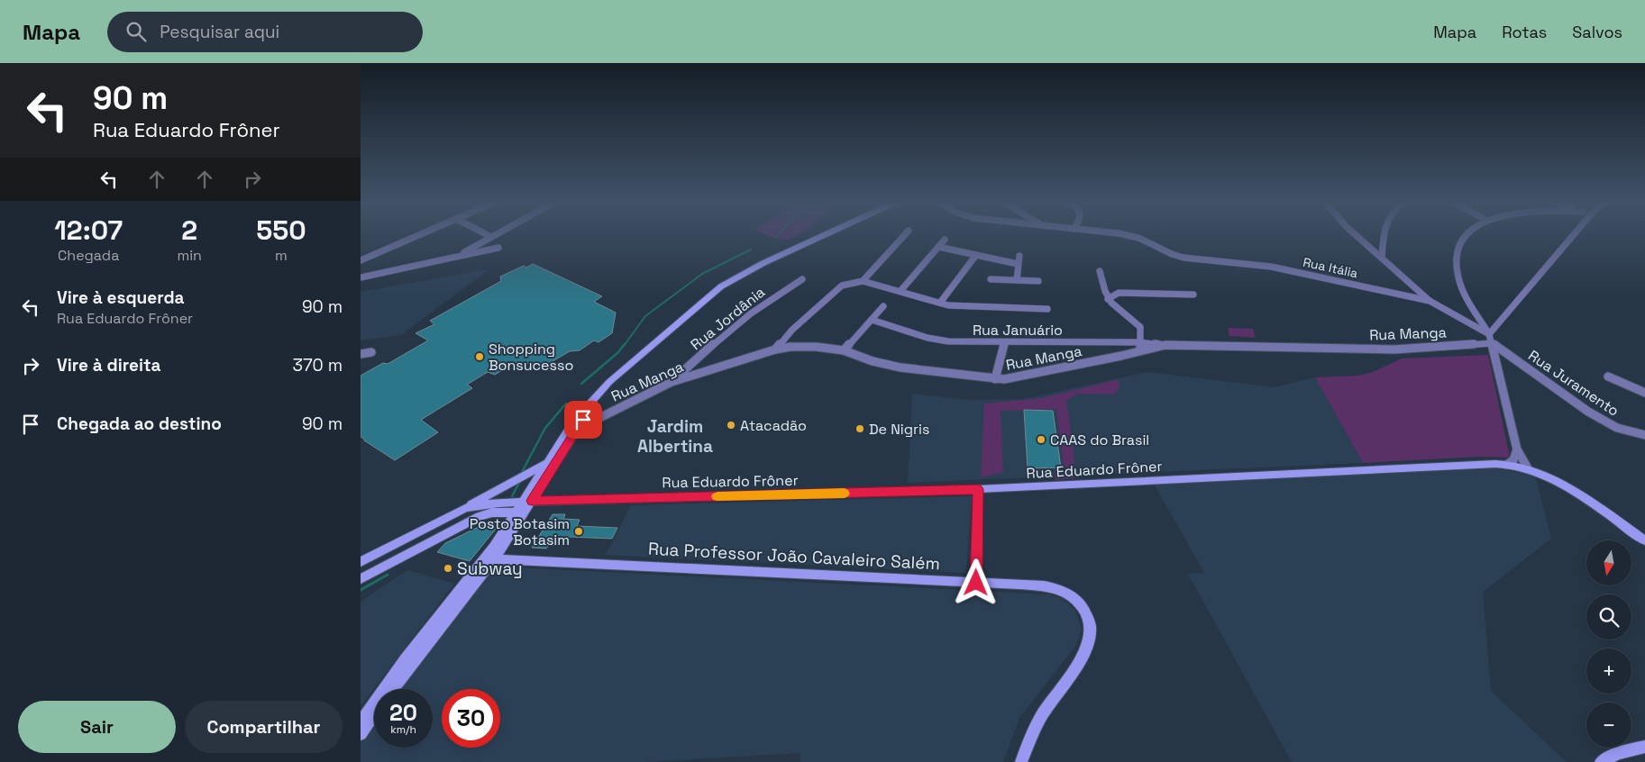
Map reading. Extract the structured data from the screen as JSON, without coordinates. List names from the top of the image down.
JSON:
{
  "streets": {
    "main road": ["Rua Eduardo Frôner", "Rua Professor João Cavaleiro Salém"],
    "street": [
      "Rua Itália",
      "Rua Jordânia",
      "Rua Januário",
      "Rua Manga",
      "Rua Juramento"
    ]
  },
  "crossings": [
    ["Rua Jordânia", "Rua Manga"],
    ["Rua Januário", "Rua Manga"],
    ["Rua Manga", "Rua Juramento"]
  ],
  "districts": ["Jardim Albertina"],
  "places": [
    "Shopping Bonsucesso",
    "Atacadão",
    "De Nigris",
    "CAAS do Brasil",
    "Posto Botasim Botasim",
    "Subway"
  ],
  "north": "bottom",
  "page": {
    "header": "Mapa",
    "search": "Pesquisar aqui",
    "nav": ["Mapa", "Rotas", "Salvos"],
    "turn": ["90 m", "Rua Eduardo Frôner"],
    "eta": [
      "12:07",
      "Chegada",
      "2",
      "min",
      "550",
      "m"
    ],
    "list": [
      {
        "name": "Vire à esquerda",
        "note": "Rua Eduardo Frôner",
        "value": "90 m"
      },
      {
        "name": "Vire à direita",
        "value": "370 m"
      },
      {
        "name": "Chegada ao destino",
        "value": "90 m"
      }
    ],
    "map_buttons": ["+", "−"],
    "speed": "20 km/h",
    "limit": "30",
    "buttons": ["Sair", "Compartilhar"]
  }
}
